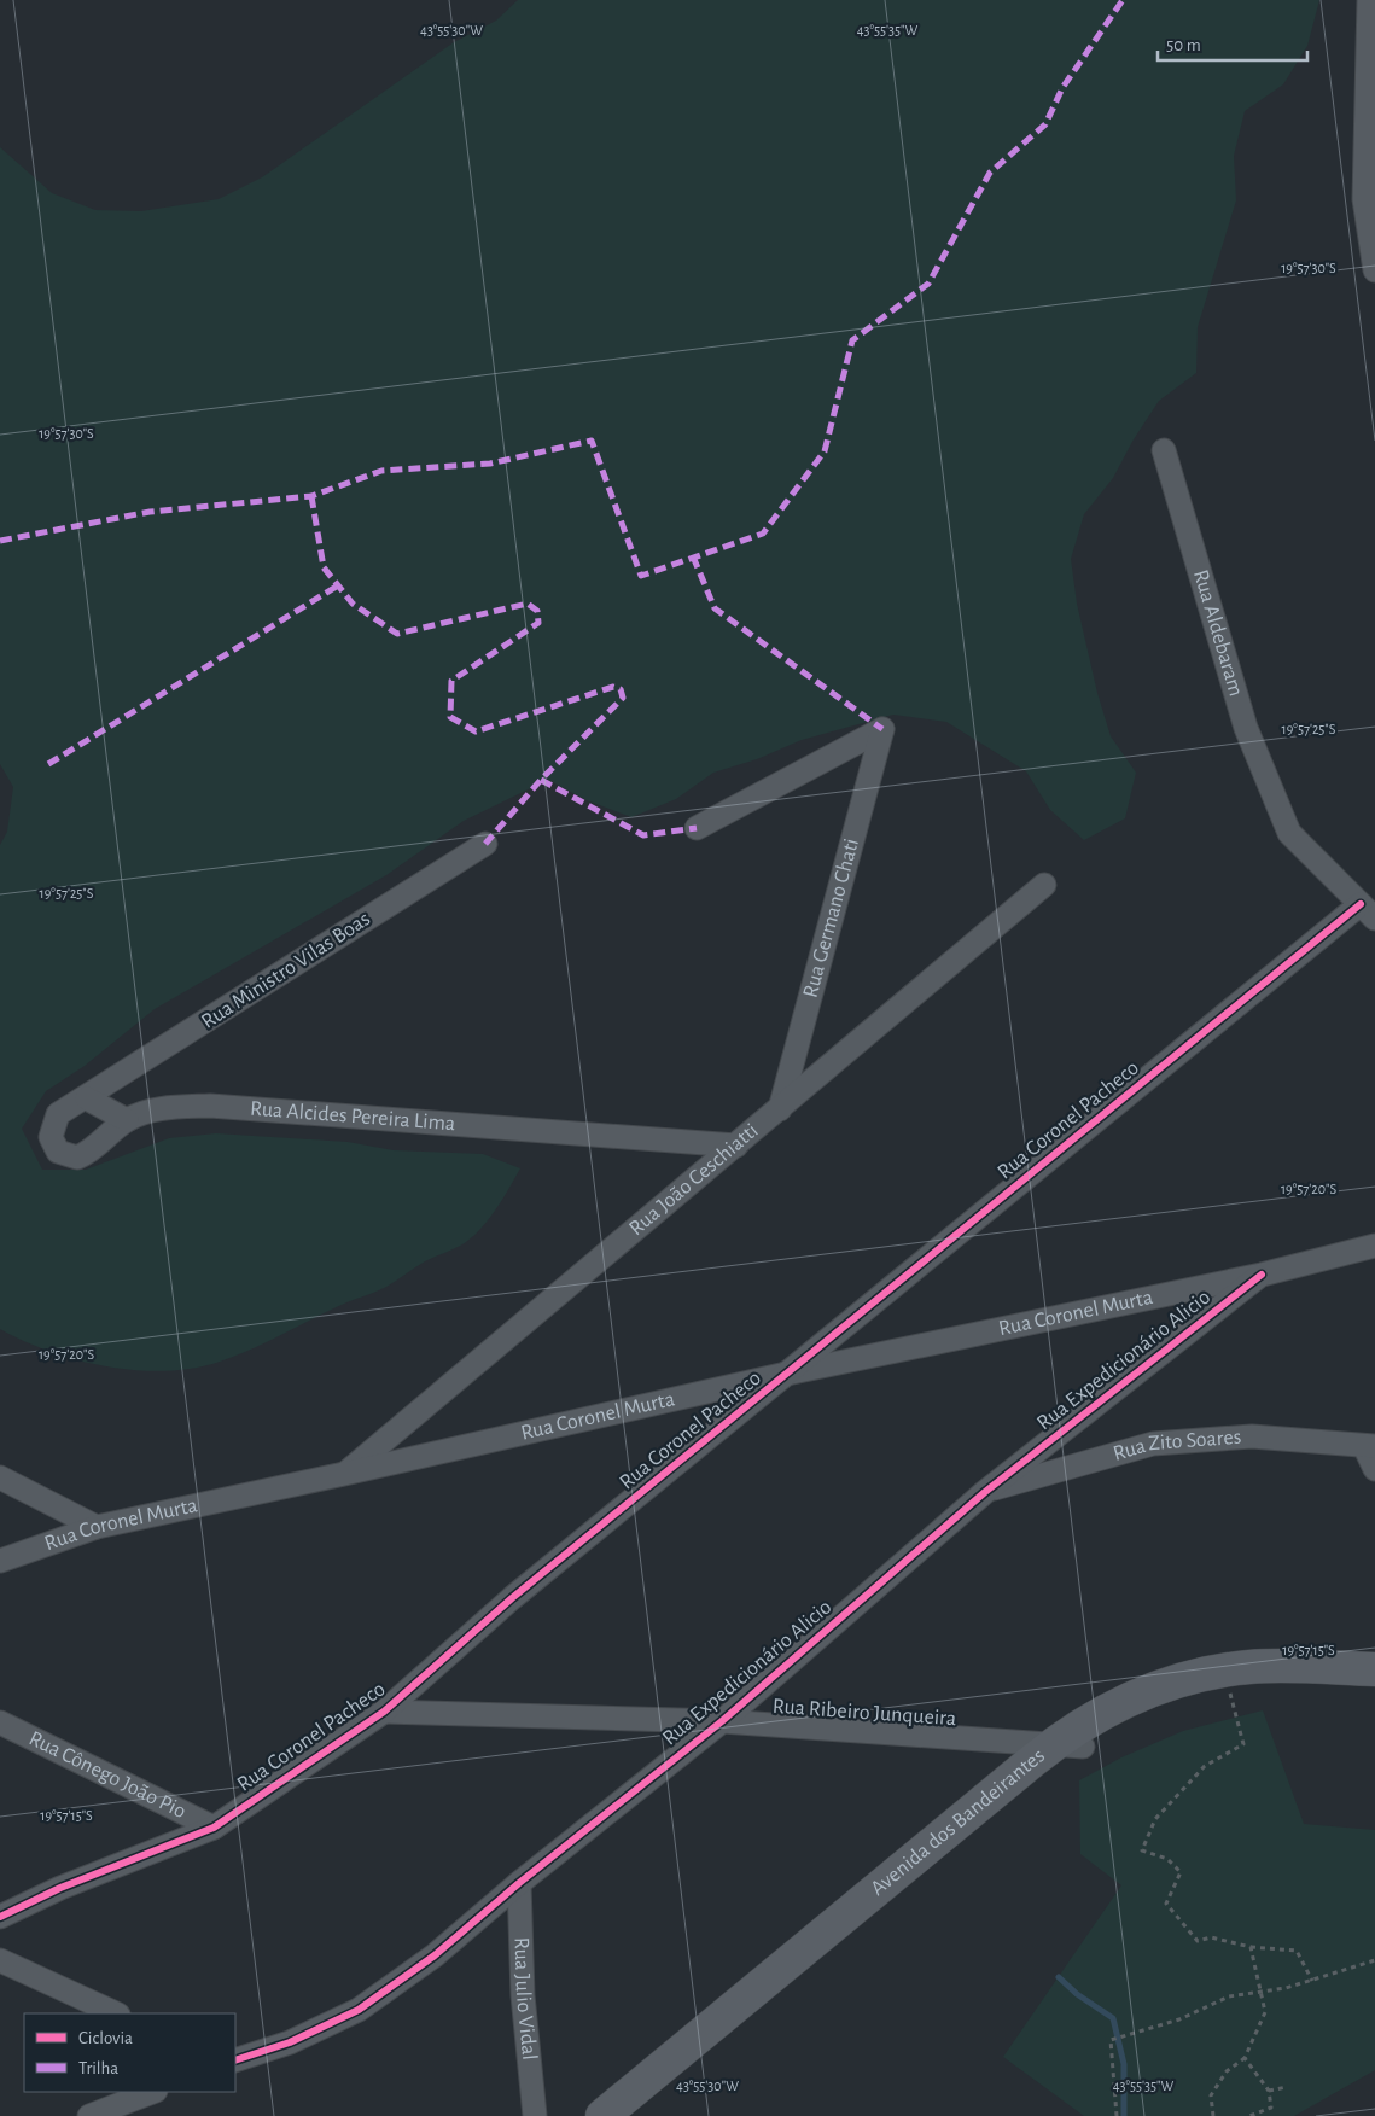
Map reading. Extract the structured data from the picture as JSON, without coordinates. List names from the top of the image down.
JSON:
{
  "streets": {
    "street": [
      "Rua Aldebaram",
      "Rua Germano Chati",
      "Rua Ministro Vilas Boas",
      "Rua Alcides Pereira Lima",
      "Rua Coronel Pacheco",
      "Rua João Ceschiatti",
      "Rua Coronel Murta",
      "Rua Expedicionário Alicio",
      "Rua Zito Soares",
      "Rua Ribeiro Junqueira",
      "Rua Cônego João Pio",
      "Avenida dos Bandeirantes",
      "Rua Julio Vidal"
    ]
  },
  "crossings": [
    ["Rua Aldebaram", "Rua Coronel Pacheco"],
    ["Rua Germano Chati", "Rua João Ceschiatti"],
    ["Rua Ministro Vilas Boas", "Rua Alcides Pereira Lima"],
    ["Rua Alcides Pereira Lima", "Rua João Ceschiatti"],
    ["Rua Coronel Pacheco", "Rua Coronel Murta"],
    ["Rua Coronel Pacheco", "Rua Ribeiro Junqueira"],
    ["Rua Coronel Pacheco", "Rua Cônego João Pio"],
    ["Rua João Ceschiatti", "Rua Coronel Murta"],
    ["Rua Coronel Murta", "Rua Expedicionário Alicio"],
    ["Rua Expedicionário Alicio", "Rua Zito Soares"],
    ["Rua Expedicionário Alicio", "Rua Ribeiro Junqueira"],
    ["Rua Expedicionário Alicio", "Rua Julio Vidal"],
    ["Rua Ribeiro Junqueira", "Avenida dos Bandeirantes"]
  ],
  "legend": ["Ciclovia", "Trilha"],
  "scale_bar": "50 m",
  "coordinates": [
    "43°55'30\"W",
    "43°55'35\"W",
    "19°57'30\"S",
    "19°57'25\"S",
    "19°57'20\"S",
    "19°57'15\"S"
  ]
}
